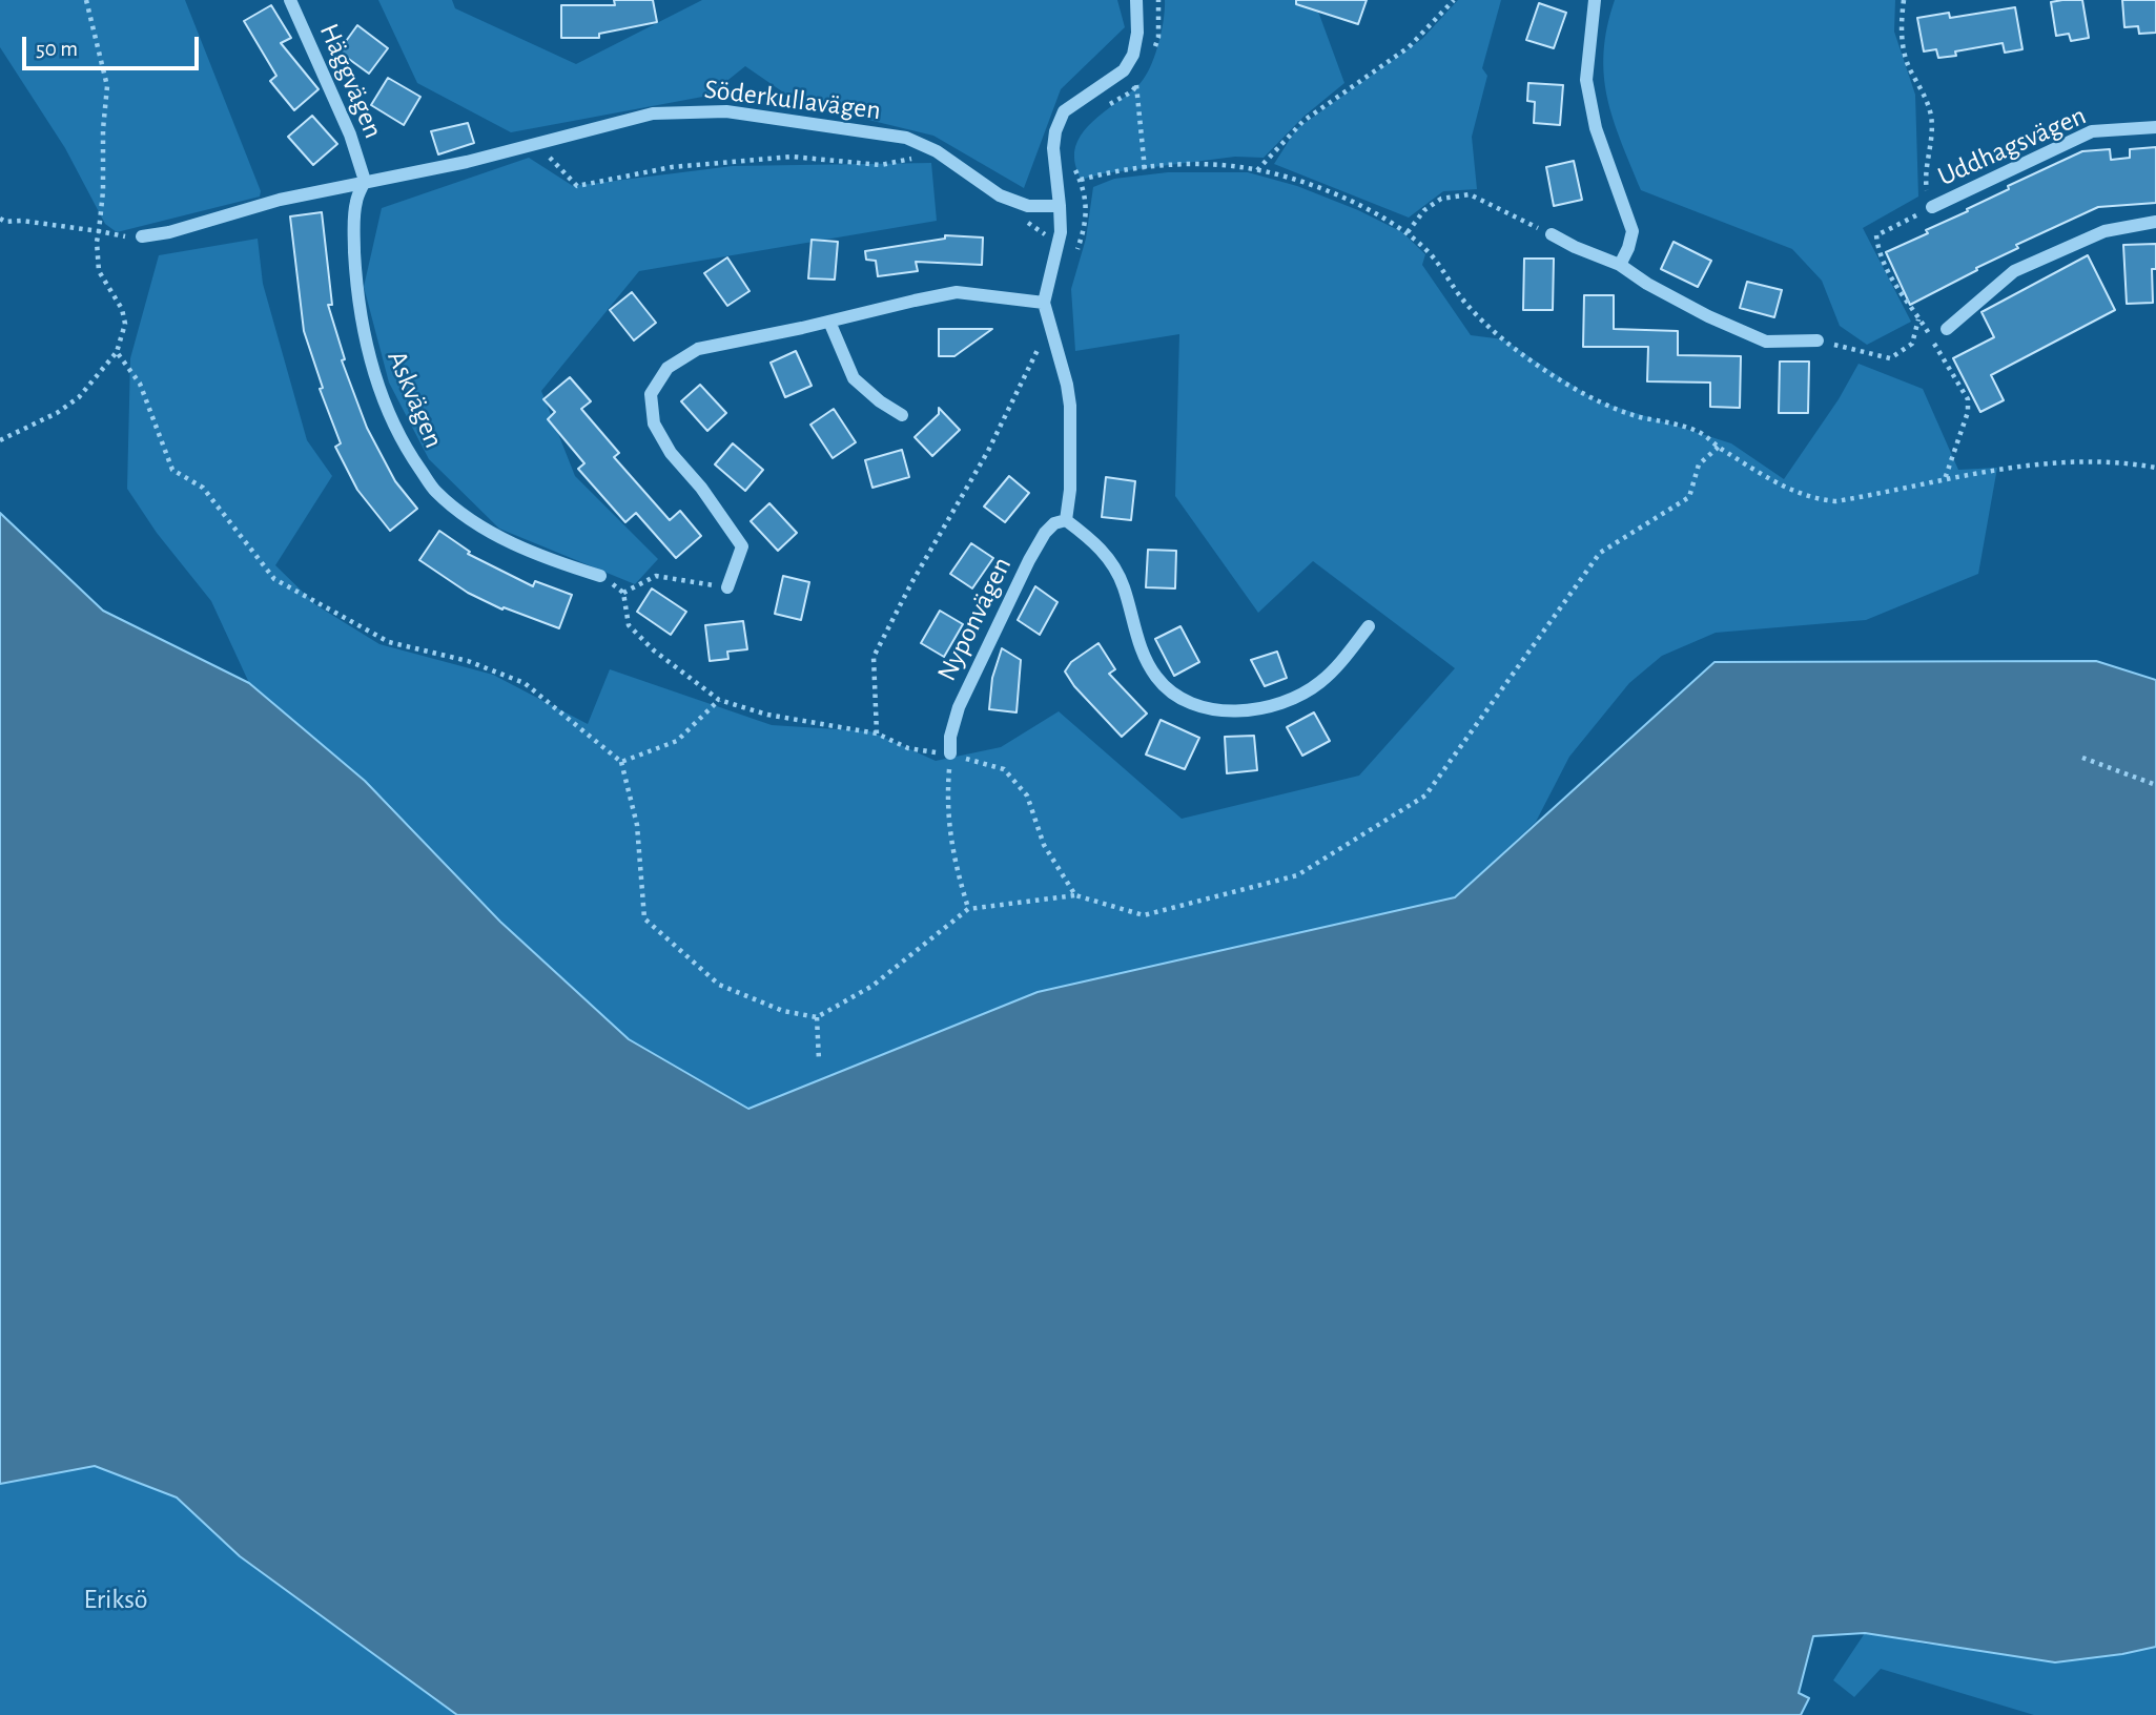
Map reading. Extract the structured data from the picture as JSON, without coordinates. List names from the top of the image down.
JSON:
{
  "streets": {
    "street": [
      "Häggvägen",
      "Söderkullavägen",
      "Uddhagsvägen",
      "Askvägen",
      "Nyponvägen"
    ]
  },
  "crossings": [
    ["Häggvägen", "Söderkullavägen"],
    ["Häggvägen", "Askvägen"],
    ["Söderkullavägen", "Askvägen"]
  ],
  "parks": ["Eriksö"],
  "scale_bar": "50 m"
}
